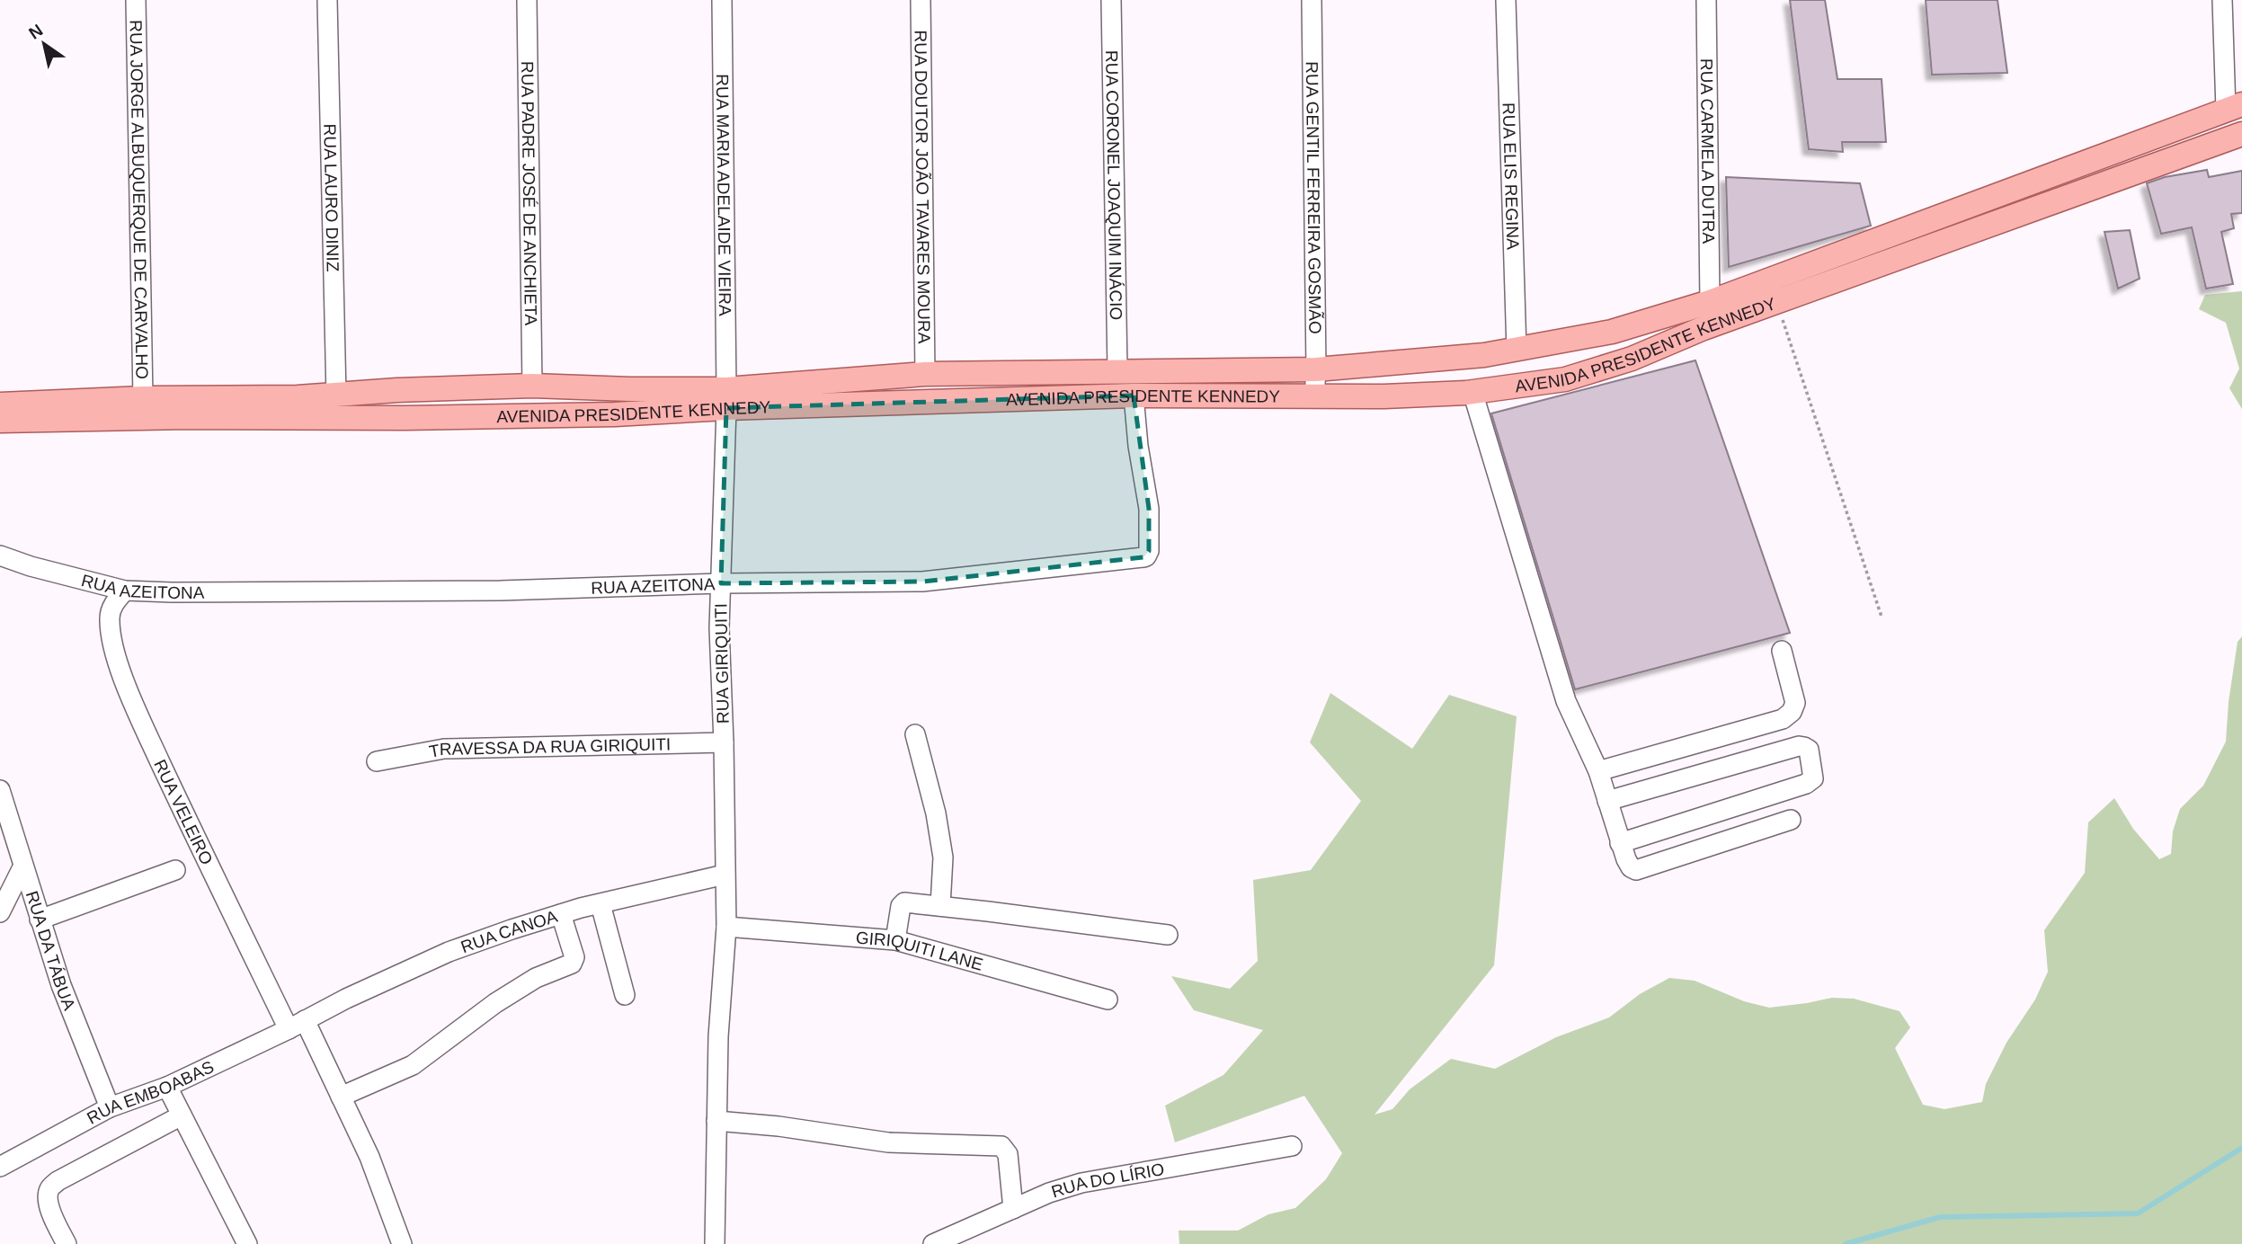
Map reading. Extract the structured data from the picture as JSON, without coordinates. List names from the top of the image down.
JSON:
{
  "streets": {
    "main road": ["AVENIDA PRESIDENTE KENNEDY"],
    "street": [
      "RUA CARMELA DUTRA",
      "RUA ELIS REGINA",
      "RUA CORONEL JOAQUIM INÁCIO",
      "RUA DOUTOR JOÃO TAVARES MOURA",
      "RUA PADRE JOSÉ DE ANCHIETA",
      "RUA MARIA ADELAIDE VIEIRA",
      "RUA LAURO DINIZ",
      "RUA GENTIL FERREIRA GOSMÃO",
      "RUA JORGE ALBUQUERQUE DE CARVALHO",
      "RUA AZEITONA",
      "RUA GIRIQUITI",
      "TRAVESSA DA RUA GIRIQUITI",
      "RUA VELEIRO",
      "RUA CANOA",
      "RUA DA TÁBUA",
      "GIRIQUITI LANE",
      "RUA EMBOABAS",
      "RUA DO LÍRIO"
    ]
  },
  "crossings": [
    ["RUA CARMELA DUTRA", "AVENIDA PRESIDENTE KENNEDY"],
    ["RUA ELIS REGINA", "AVENIDA PRESIDENTE KENNEDY"],
    ["RUA CORONEL JOAQUIM INÁCIO", "AVENIDA PRESIDENTE KENNEDY"],
    ["RUA DOUTOR JOÃO TAVARES MOURA", "AVENIDA PRESIDENTE KENNEDY"],
    ["RUA PADRE JOSÉ DE ANCHIETA", "AVENIDA PRESIDENTE KENNEDY"],
    ["RUA MARIA ADELAIDE VIEIRA", "AVENIDA PRESIDENTE KENNEDY"],
    ["RUA MARIA ADELAIDE VIEIRA", "RUA GIRIQUITI"],
    ["RUA LAURO DINIZ", "AVENIDA PRESIDENTE KENNEDY"],
    ["RUA GENTIL FERREIRA GOSMÃO", "AVENIDA PRESIDENTE KENNEDY"],
    ["RUA JORGE ALBUQUERQUE DE CARVALHO", "AVENIDA PRESIDENTE KENNEDY"],
    ["AVENIDA PRESIDENTE KENNEDY", "RUA AZEITONA"],
    ["AVENIDA PRESIDENTE KENNEDY", "RUA GIRIQUITI"],
    ["RUA AZEITONA", "RUA GIRIQUITI"],
    ["RUA AZEITONA", "RUA VELEIRO"],
    ["RUA GIRIQUITI", "TRAVESSA DA RUA GIRIQUITI"],
    ["RUA GIRIQUITI", "RUA CANOA"],
    ["RUA GIRIQUITI", "GIRIQUITI LANE"],
    ["RUA VELEIRO", "RUA CANOA"],
    ["RUA VELEIRO", "RUA EMBOABAS"],
    ["RUA CANOA", "RUA EMBOABAS"],
    ["RUA DA TÁBUA", "RUA EMBOABAS"]
  ],
  "north": "top left"
}
